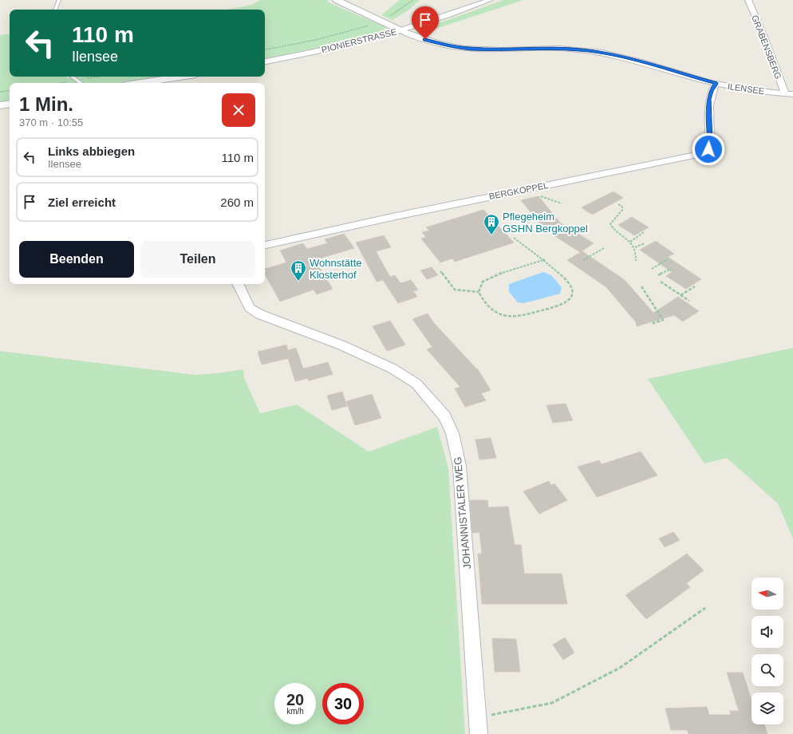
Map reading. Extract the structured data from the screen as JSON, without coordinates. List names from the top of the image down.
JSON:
{
  "streets": {
    "street": [
      "PIONIERSTRASSE",
      "GRABENSBERG",
      "ILENSEE",
      "BERGKOPPEL",
      "JOHANNISTALER WEG"
    ]
  },
  "crossings": [
    ["PIONIERSTRASSE", "ILENSEE"],
    ["GRABENSBERG", "ILENSEE"],
    ["ILENSEE", "BERGKOPPEL"]
  ],
  "places": {
    "building": ["Pflegeheim GSHN Bergkoppel", "Wohnstätte Klosterhof"]
  },
  "north": "left",
  "page": {
    "turn": ["110 m", "Ilensee"],
    "heading": ["1 Min.", "370 m · 10:55"],
    "list": [
      {
        "name": "Links abbiegen",
        "note": "Ilensee",
        "value": "110 m"
      },
      {
        "name": "Ziel erreicht",
        "value": "260 m"
      }
    ],
    "buttons": ["Beenden", "Teilen"],
    "speed": "20 km/h",
    "limit": "30"
  }
}
